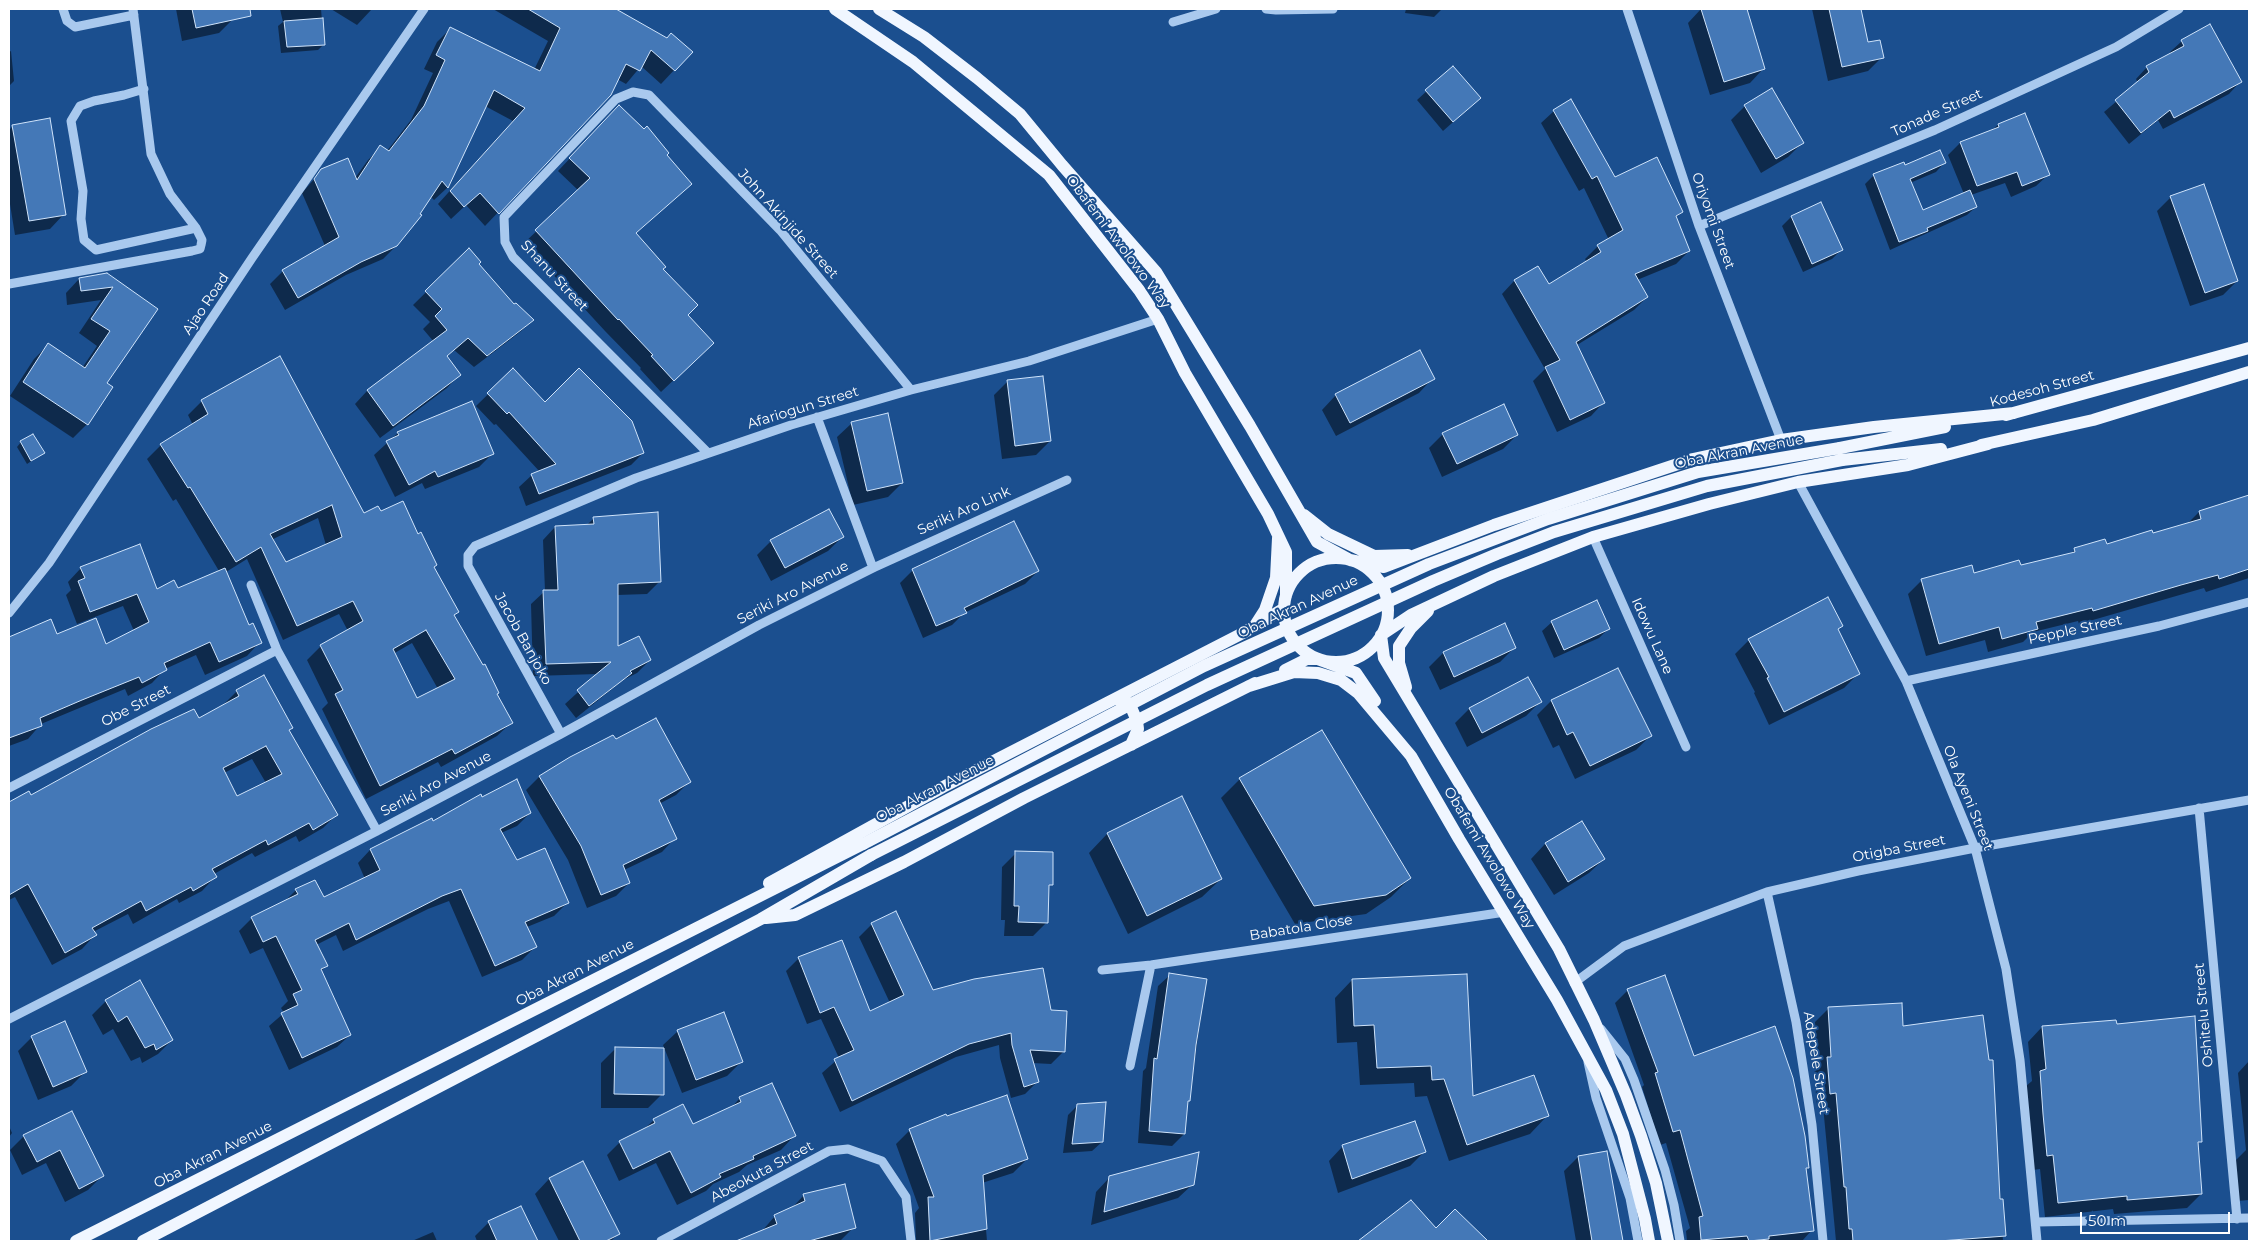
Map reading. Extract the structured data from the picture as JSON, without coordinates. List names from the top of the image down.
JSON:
{
  "streets": {
    "main road": ["Obafemi Awolowo Way", "Kodesoh Street", "Oba Akran Avenue"],
    "street": [
      "Tonade Street",
      "Oriyomi Street",
      "John Akinjide Street",
      "Shanu Street",
      "Ajao Road",
      "Afariogun Street",
      "Seriki Aro Link",
      "Seriki Aro Avenue",
      "Pepple Street",
      "Idowu Lane",
      "Jacob Banjoko",
      "Obe Street",
      "Ola Ayeni Street",
      "Otigba Street",
      "Babatola Close",
      "Oshitelu Street",
      "Adepele Street",
      "Abeokuta Street"
    ]
  },
  "crossings": [
    ["Tonade Street", "Oriyomi Street"],
    ["John Akinjide Street", "Shanu Street"],
    ["John Akinjide Street", "Afariogun Street"],
    ["Obafemi Awolowo Way", "Afariogun Street"],
    ["Obafemi Awolowo Way", "Otigba Street"],
    ["Obafemi Awolowo Way", "Babatola Close"],
    ["Shanu Street", "Afariogun Street"],
    ["Kodesoh Street", "Oba Akran Avenue"],
    ["Afariogun Street", "Jacob Banjoko"],
    ["Seriki Aro Link", "Seriki Aro Avenue"],
    ["Seriki Aro Avenue", "Jacob Banjoko"],
    ["Pepple Street", "Ola Ayeni Street"],
    ["Ola Ayeni Street", "Otigba Street"],
    ["Otigba Street", "Oshitelu Street"],
    ["Otigba Street", "Adepele Street"]
  ],
  "scale_bar": "50 m"
}
